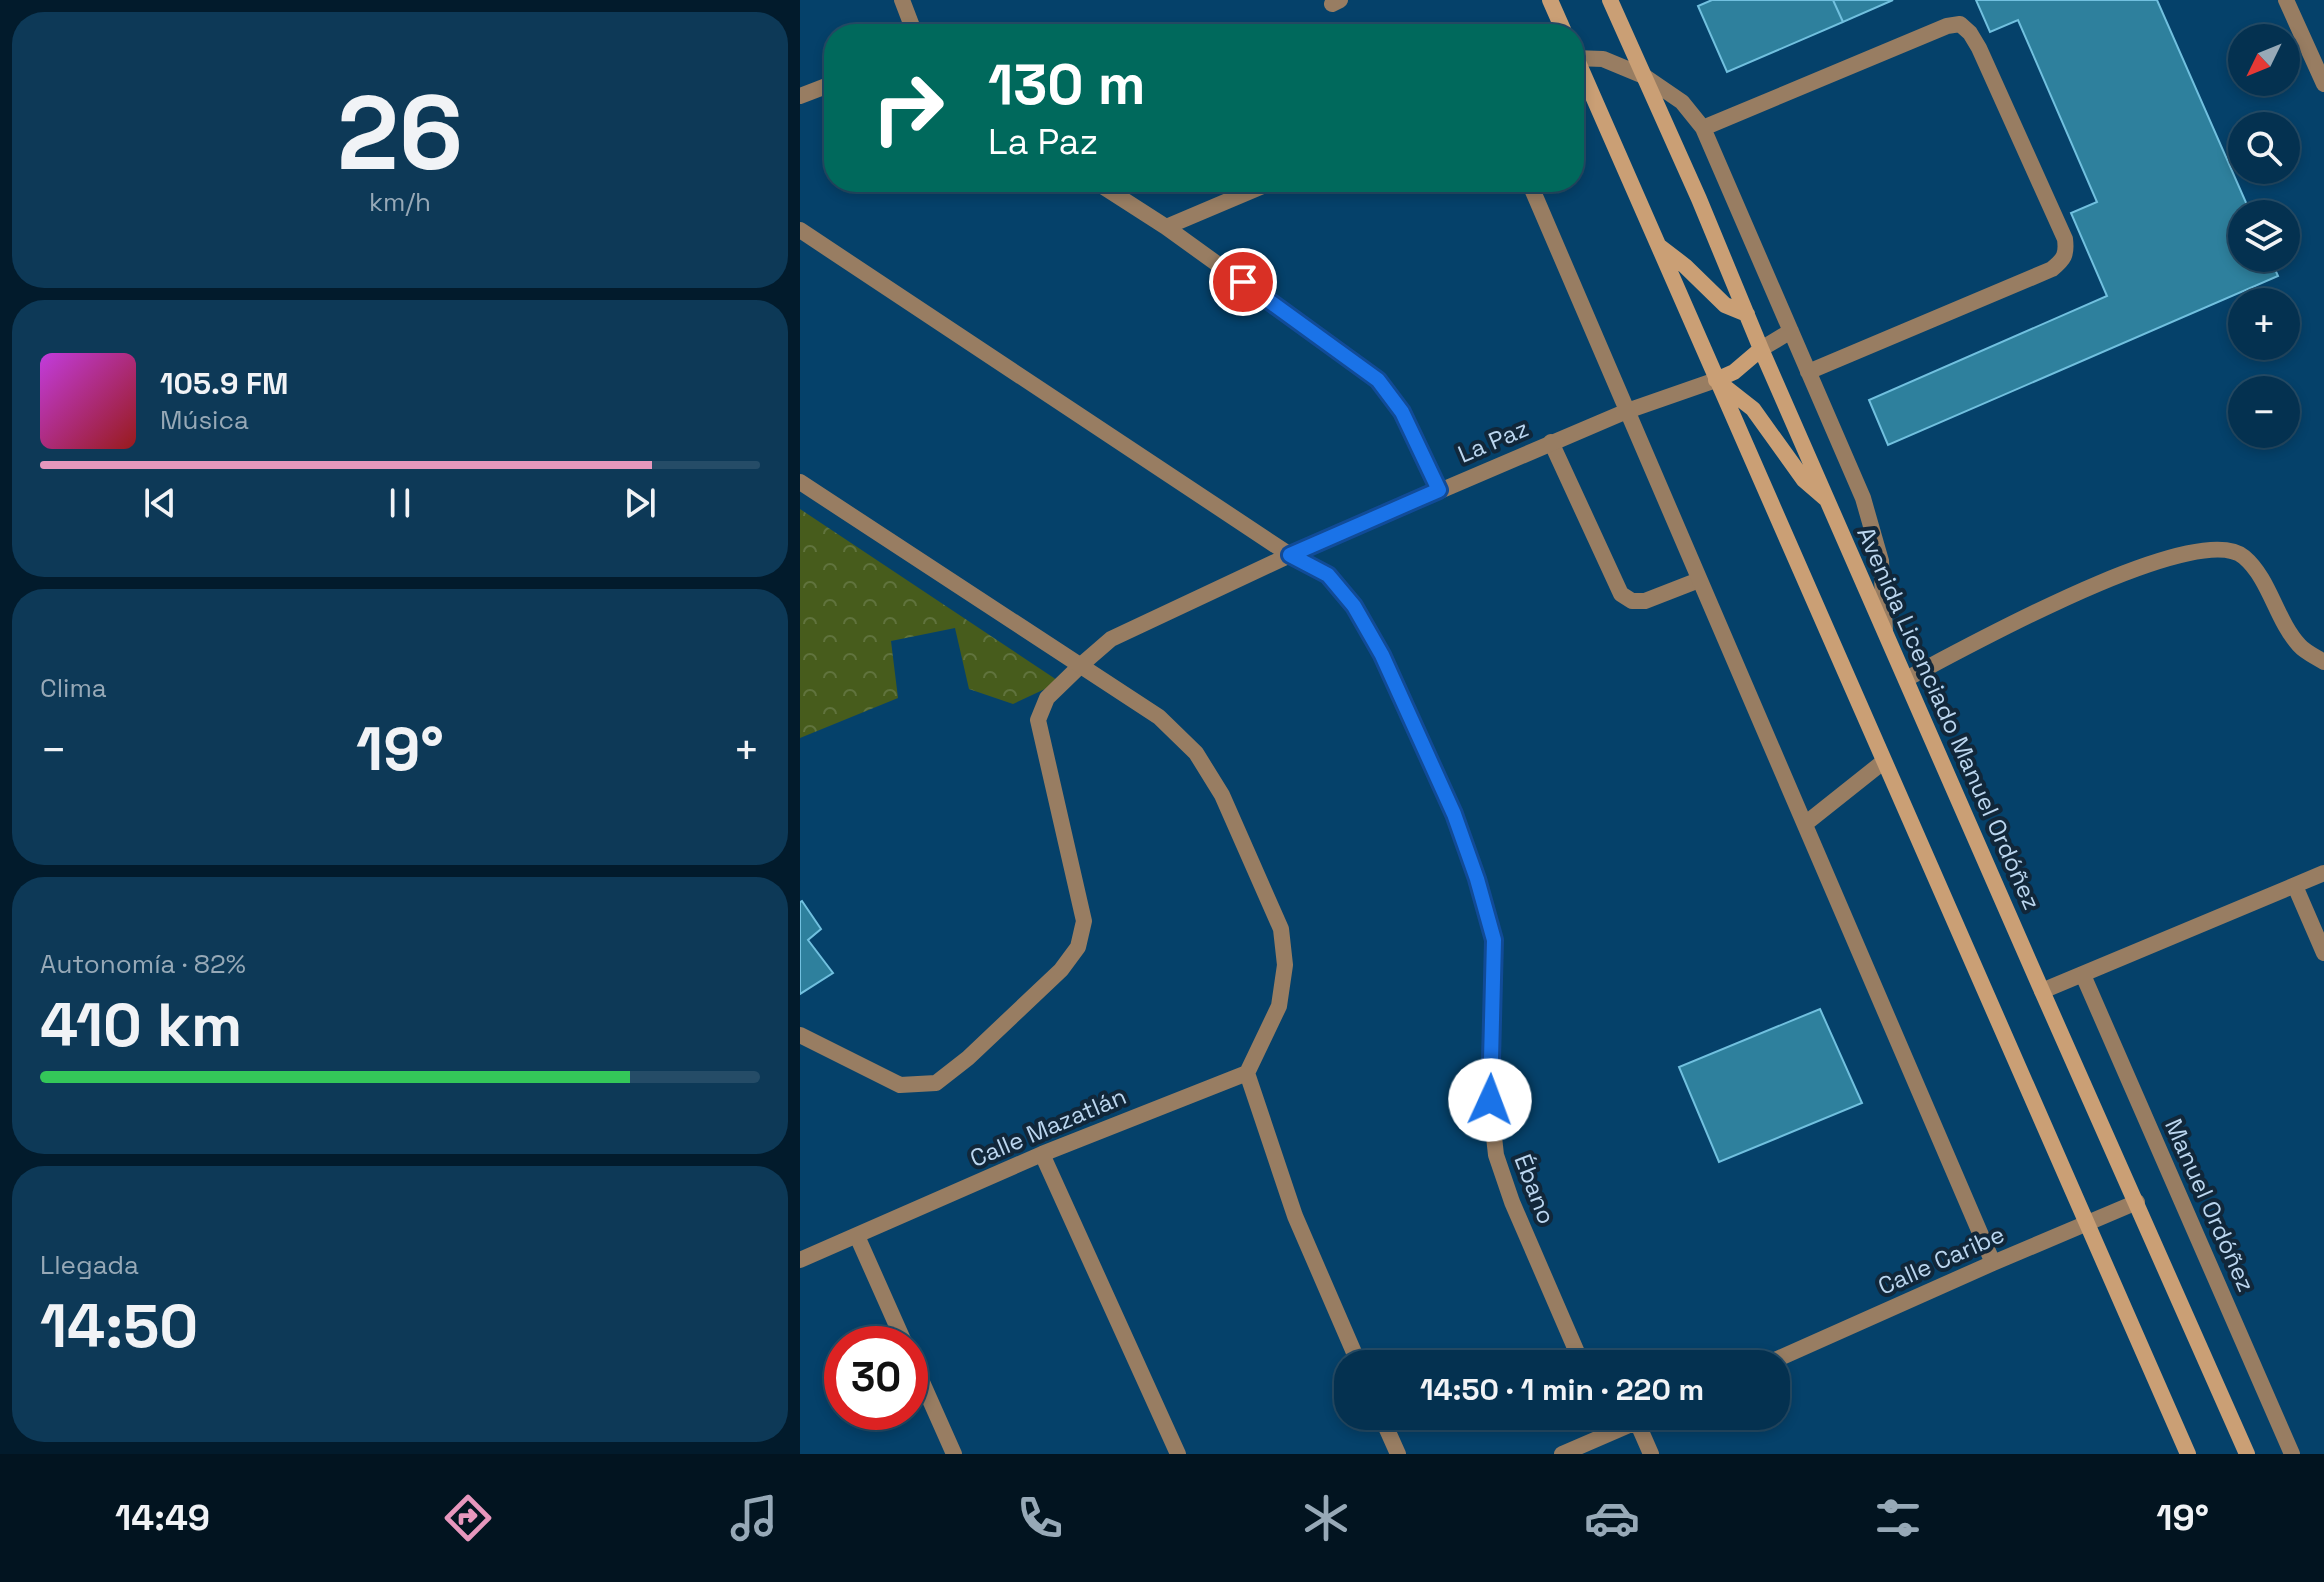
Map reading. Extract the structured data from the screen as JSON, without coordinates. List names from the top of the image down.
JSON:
{
  "streets": {
    "main road": ["Avenida Licenciado Manuel Ordóñez"],
    "street": [
      "La Paz",
      "Calle Mazatlán",
      "Ébano",
      "Manuel Ordóñez",
      "Calle Caribe"
    ]
  },
  "crossings": [
    ["La Paz", "Ébano"],
    ["Avenida Licenciado Manuel Ordóñez", "Calle Caribe"]
  ],
  "north": "bottom left",
  "page": {
    "tile": [
      ["26", "km/h"],
      "Clima",
      ["Autonomía · 82%", "410 km"],
      ["Llegada", "14:50"]
    ],
    "map_buttons": ["+", "−"],
    "turn": ["130 m", "La Paz"],
    "song": ["105.9 FM", "Música"],
    "heat": ["−", "19°", "+"],
    "limit": "30",
    "trip": "14:50 · 1 min · 220 m",
    "tabs": ["14:49", "19°"]
  }
}
